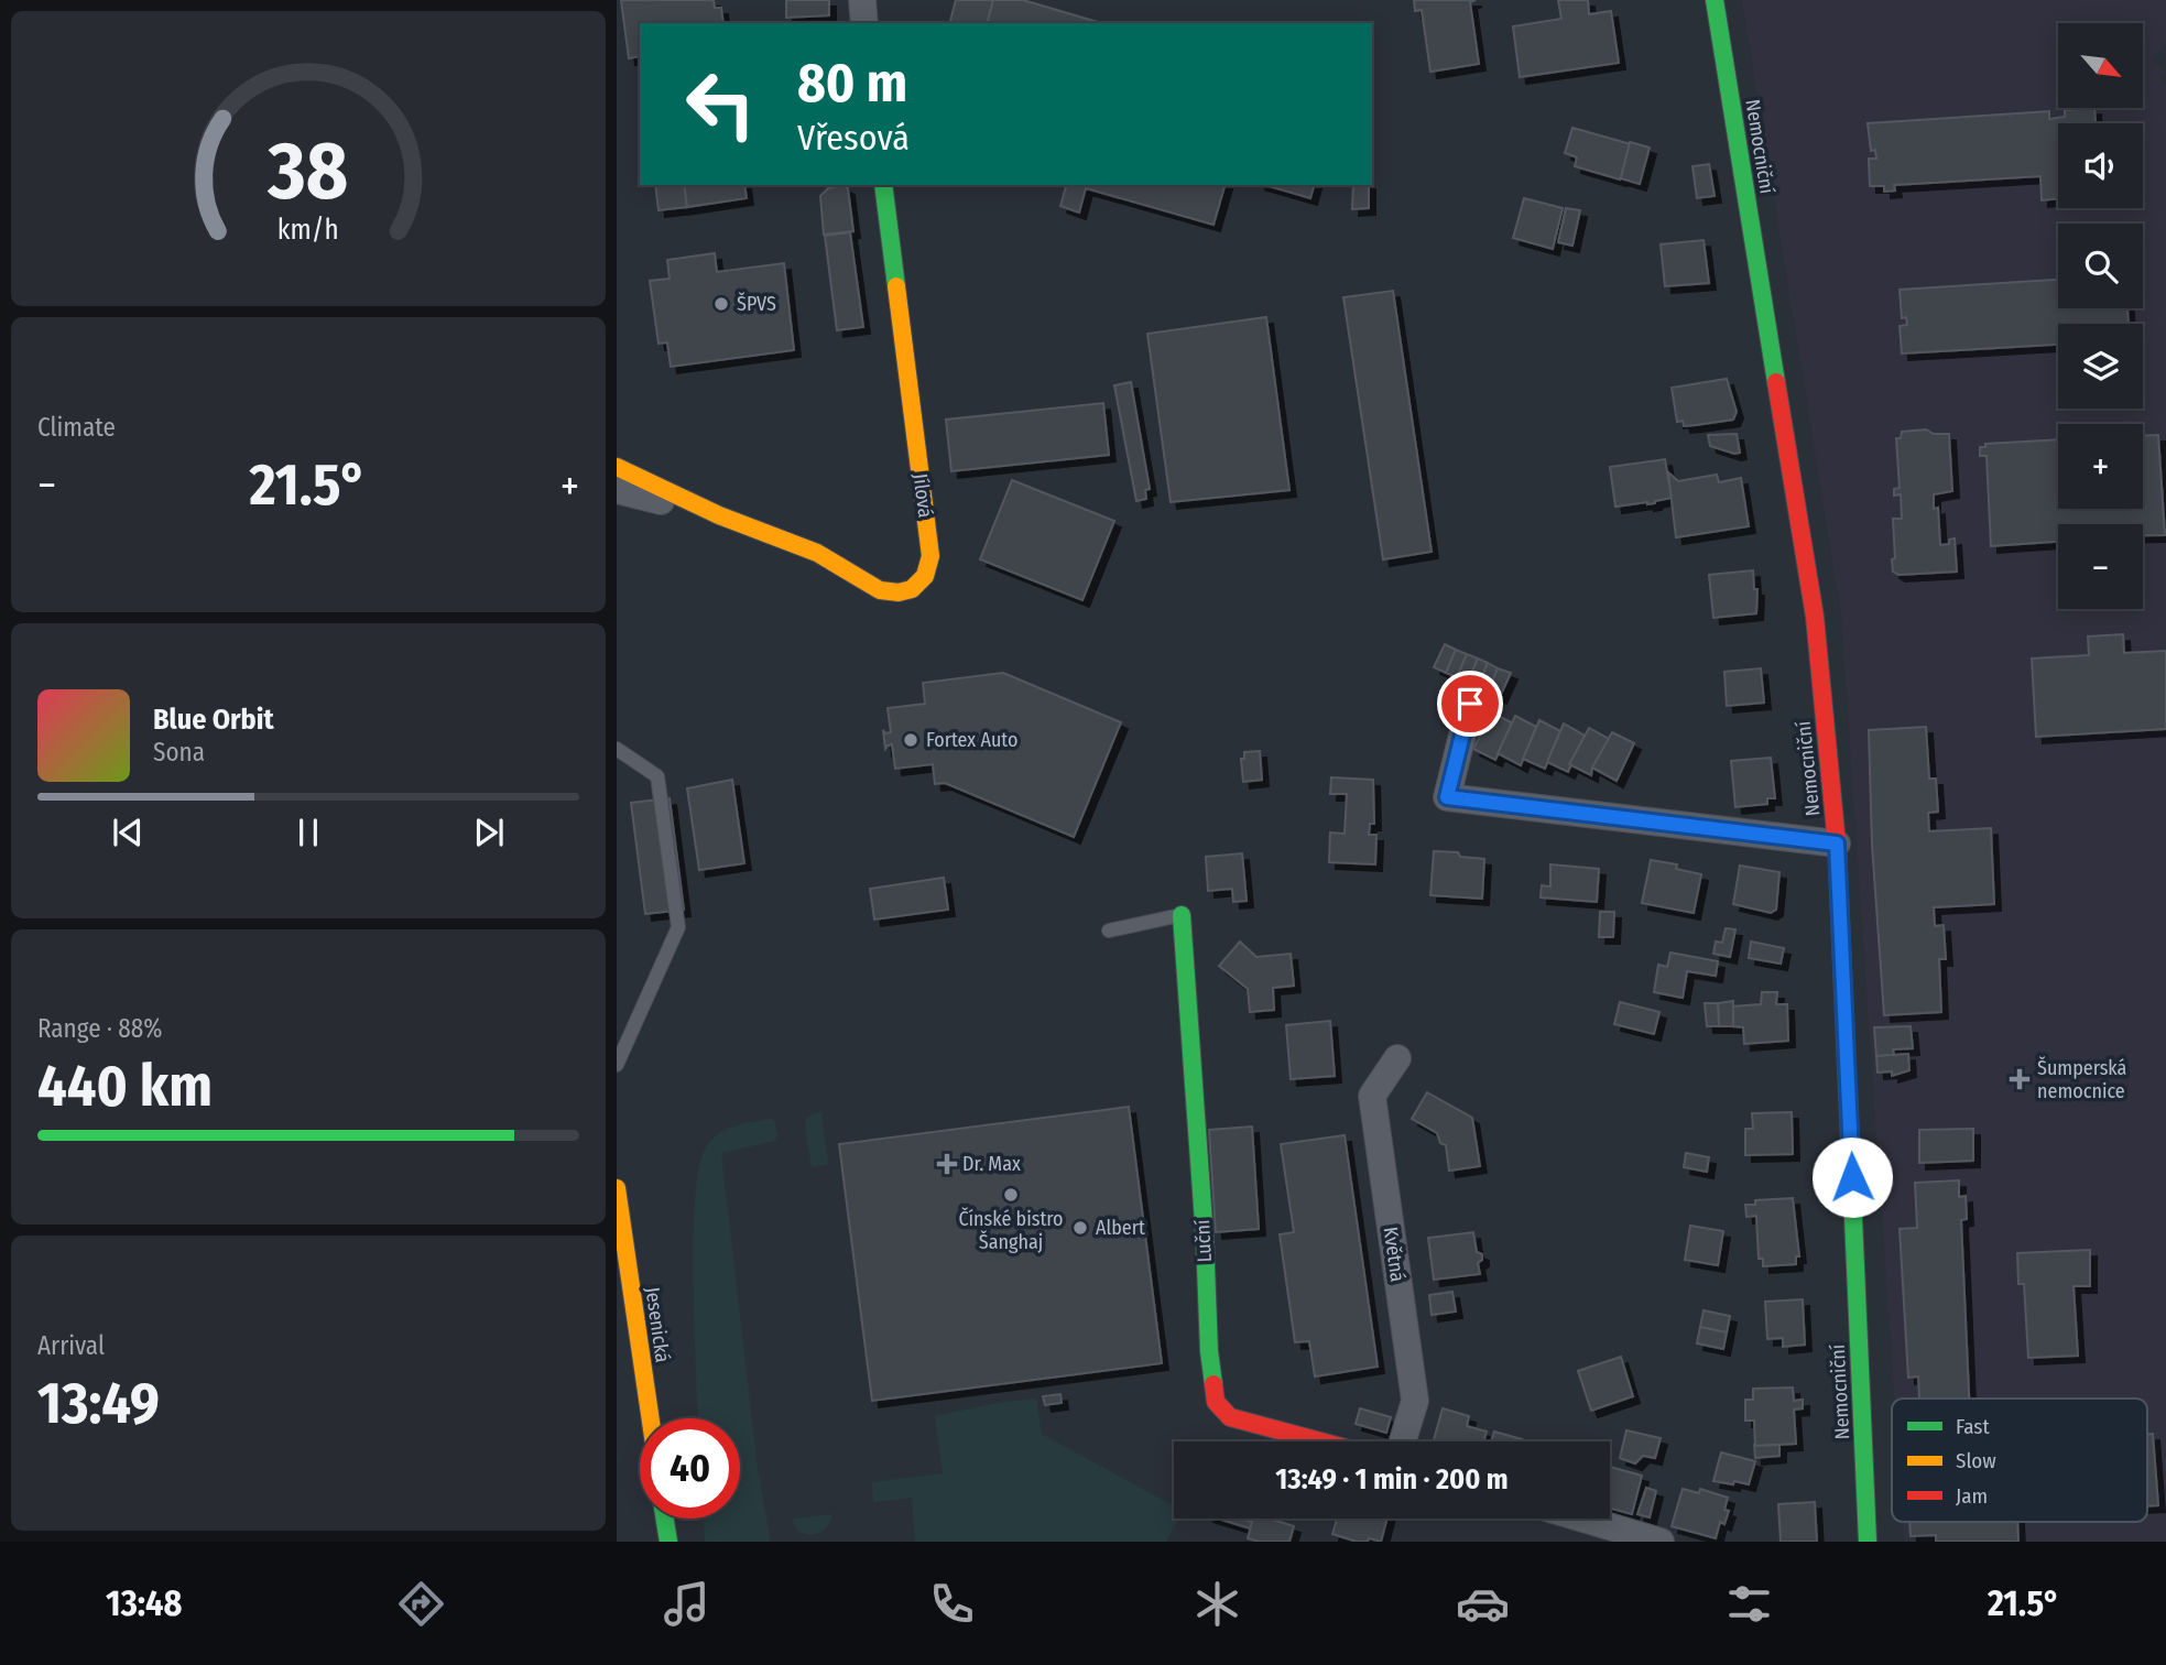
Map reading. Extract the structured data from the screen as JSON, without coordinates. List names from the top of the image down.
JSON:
{
  "streets": {
    "street": [
      "Nemocniční",
      "Jílová",
      "Luční",
      "Květná",
      "Jesenická"
    ]
  },
  "places": {
    "other": [
      "ŠPVS",
      "Fortex Auto",
      "Čínské bistro Šanghaj",
      "Albert"
    ],
    "health": ["Šumperská nemocnice", "Dr. Max"]
  },
  "legend": ["Fast", "Slow", "Jam"],
  "north": "bottom right",
  "page": {
    "map_buttons": ["+", "−"],
    "turn": ["80 m", "Vřesová"],
    "tile": [
      "Climate",
      ["Range · 88%", "440 km"],
      ["Arrival", "13:49"]
    ],
    "heat": ["−", "21.5°", "+"],
    "song": ["Blue Orbit", "Sona"],
    "limit": "40",
    "trip": "13:49 · 1 min · 200 m",
    "tabs": ["13:48", "21.5°"],
    "gauge": ["38", "km/h"]
  }
}
